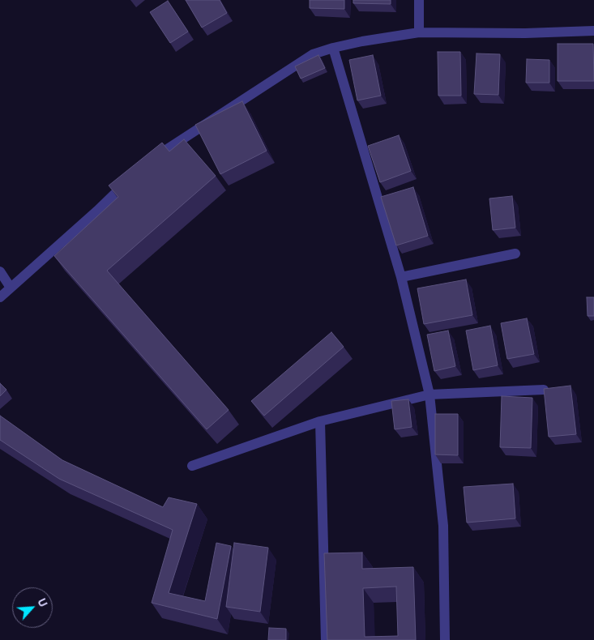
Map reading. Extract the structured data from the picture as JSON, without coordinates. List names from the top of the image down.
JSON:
{
  "north": "top right"
}
